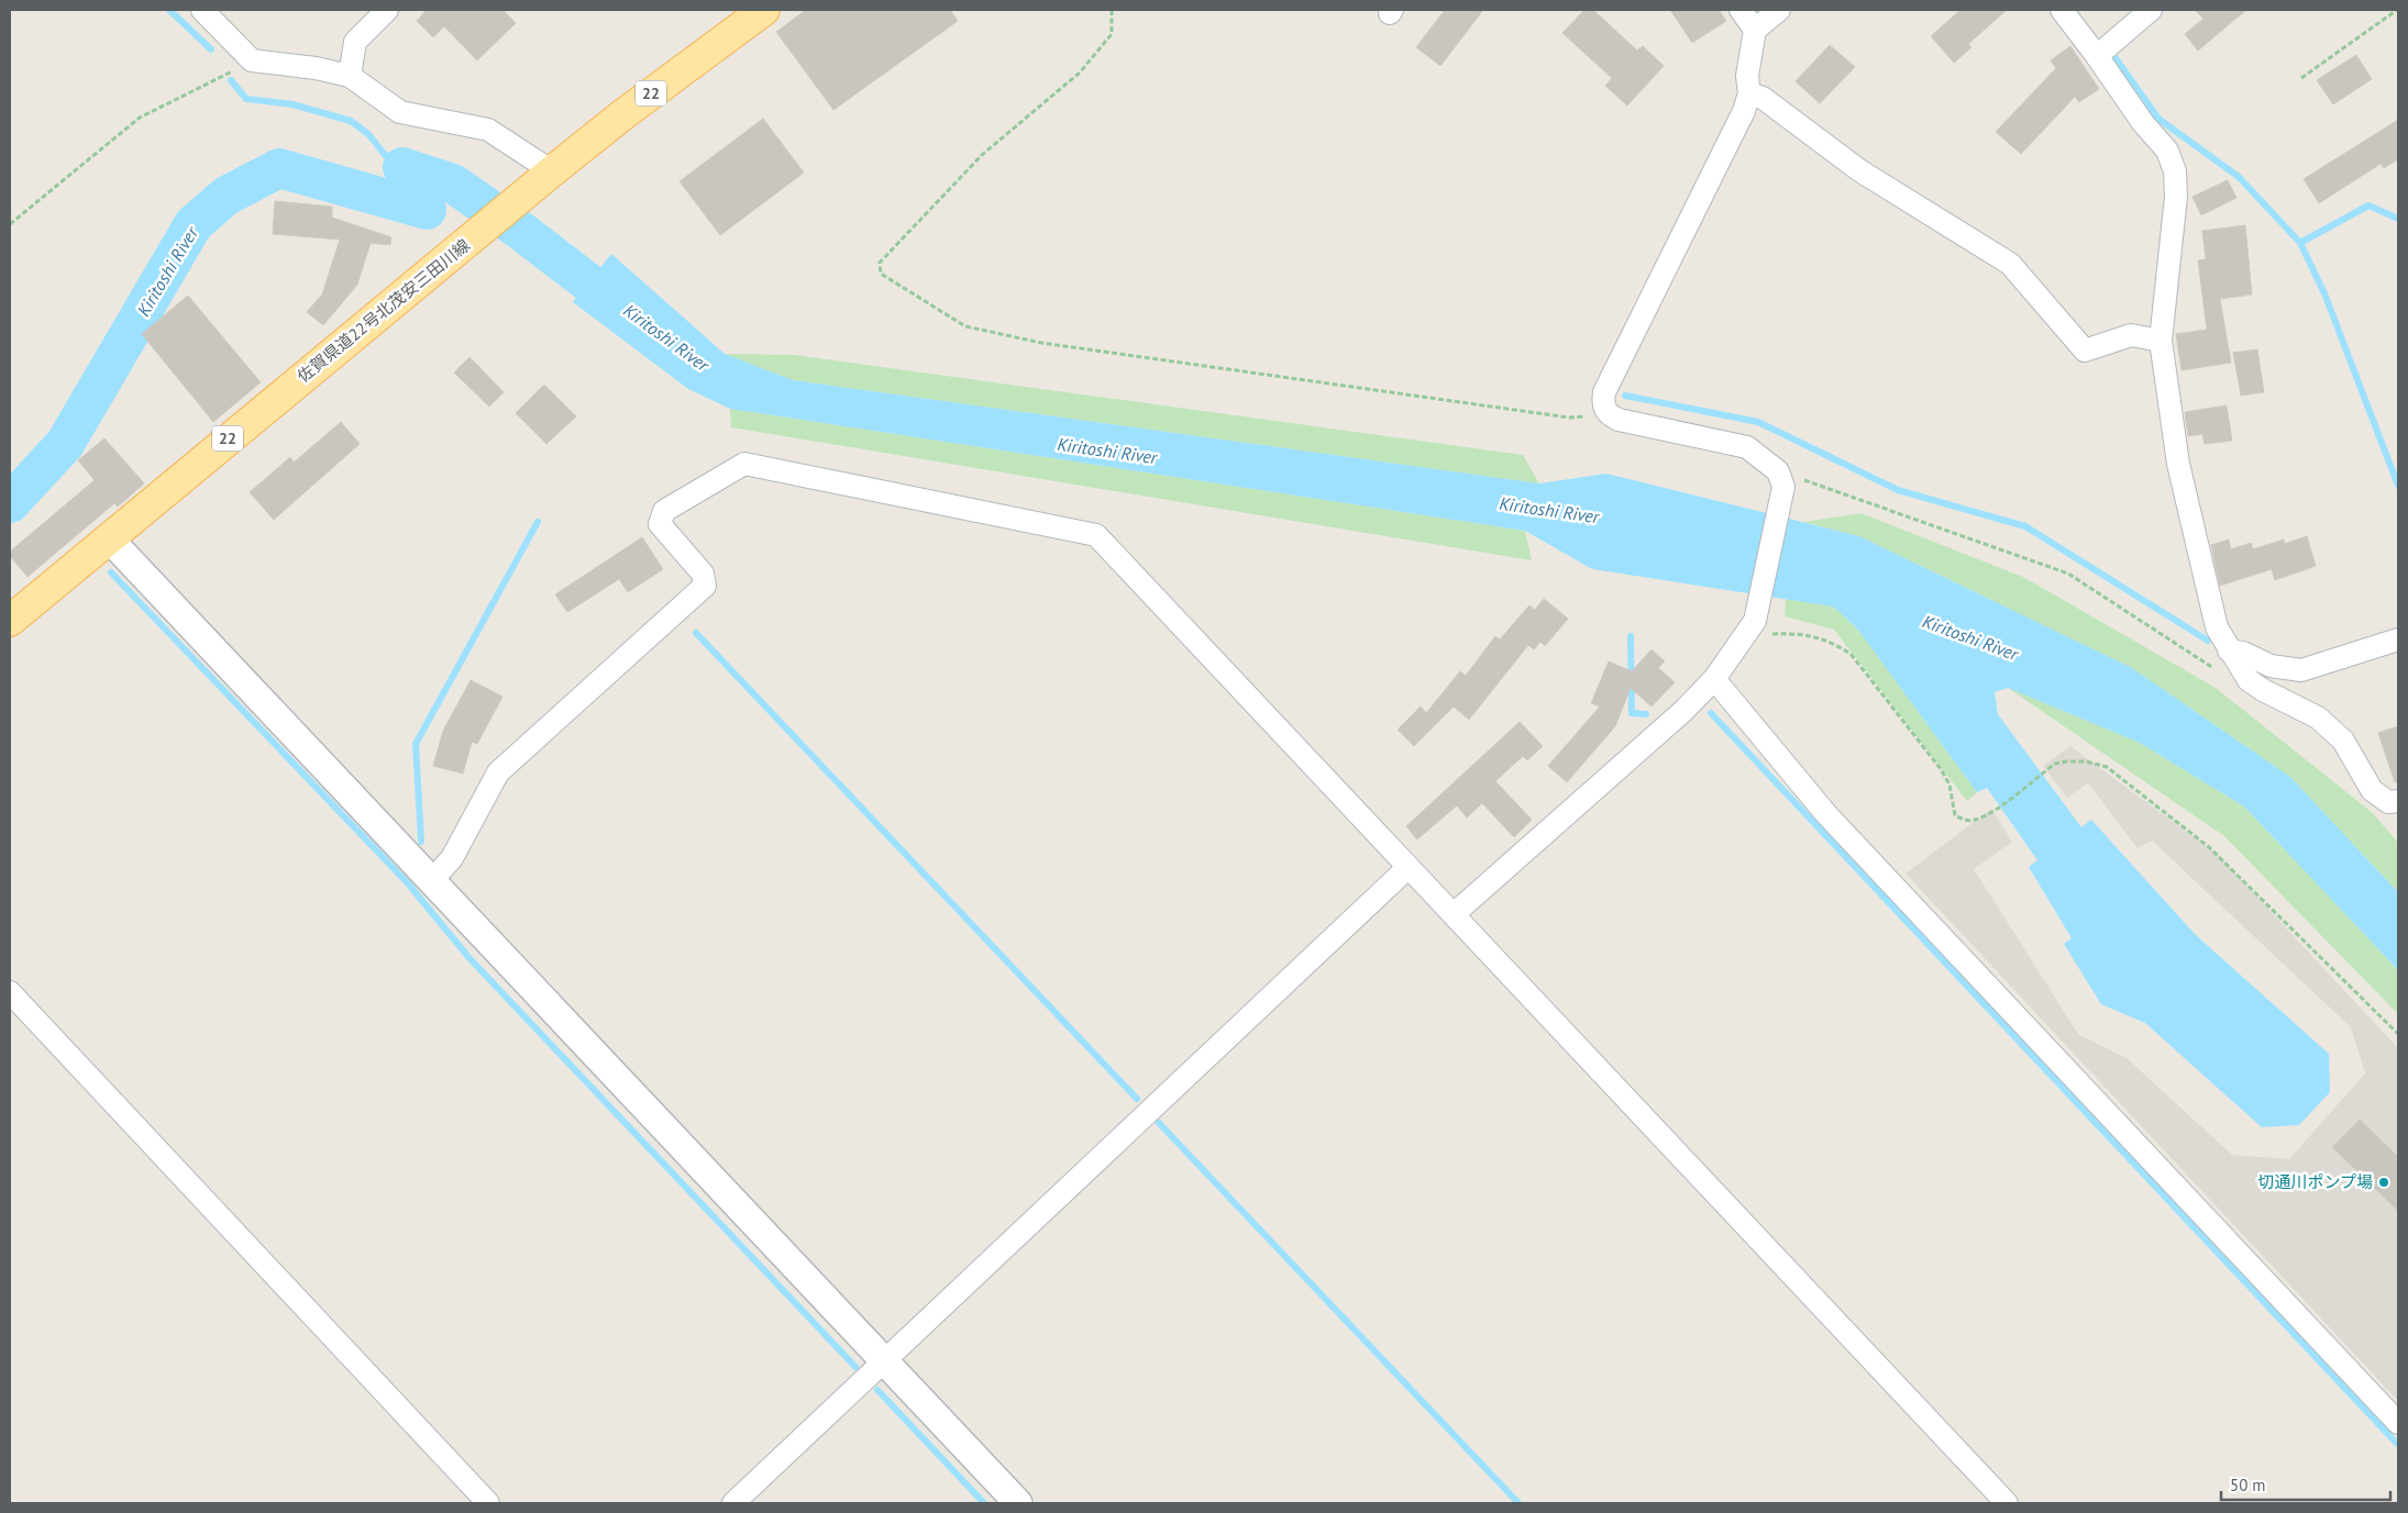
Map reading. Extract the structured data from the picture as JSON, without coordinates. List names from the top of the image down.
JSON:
{
  "streets": {
    "main road": ["22", "佐賀県道22号北茂安三田川線"]
  },
  "water": ["Kiritoshi River"],
  "places": ["切通川ポンプ場"],
  "scale_bar": "50 m"
}
